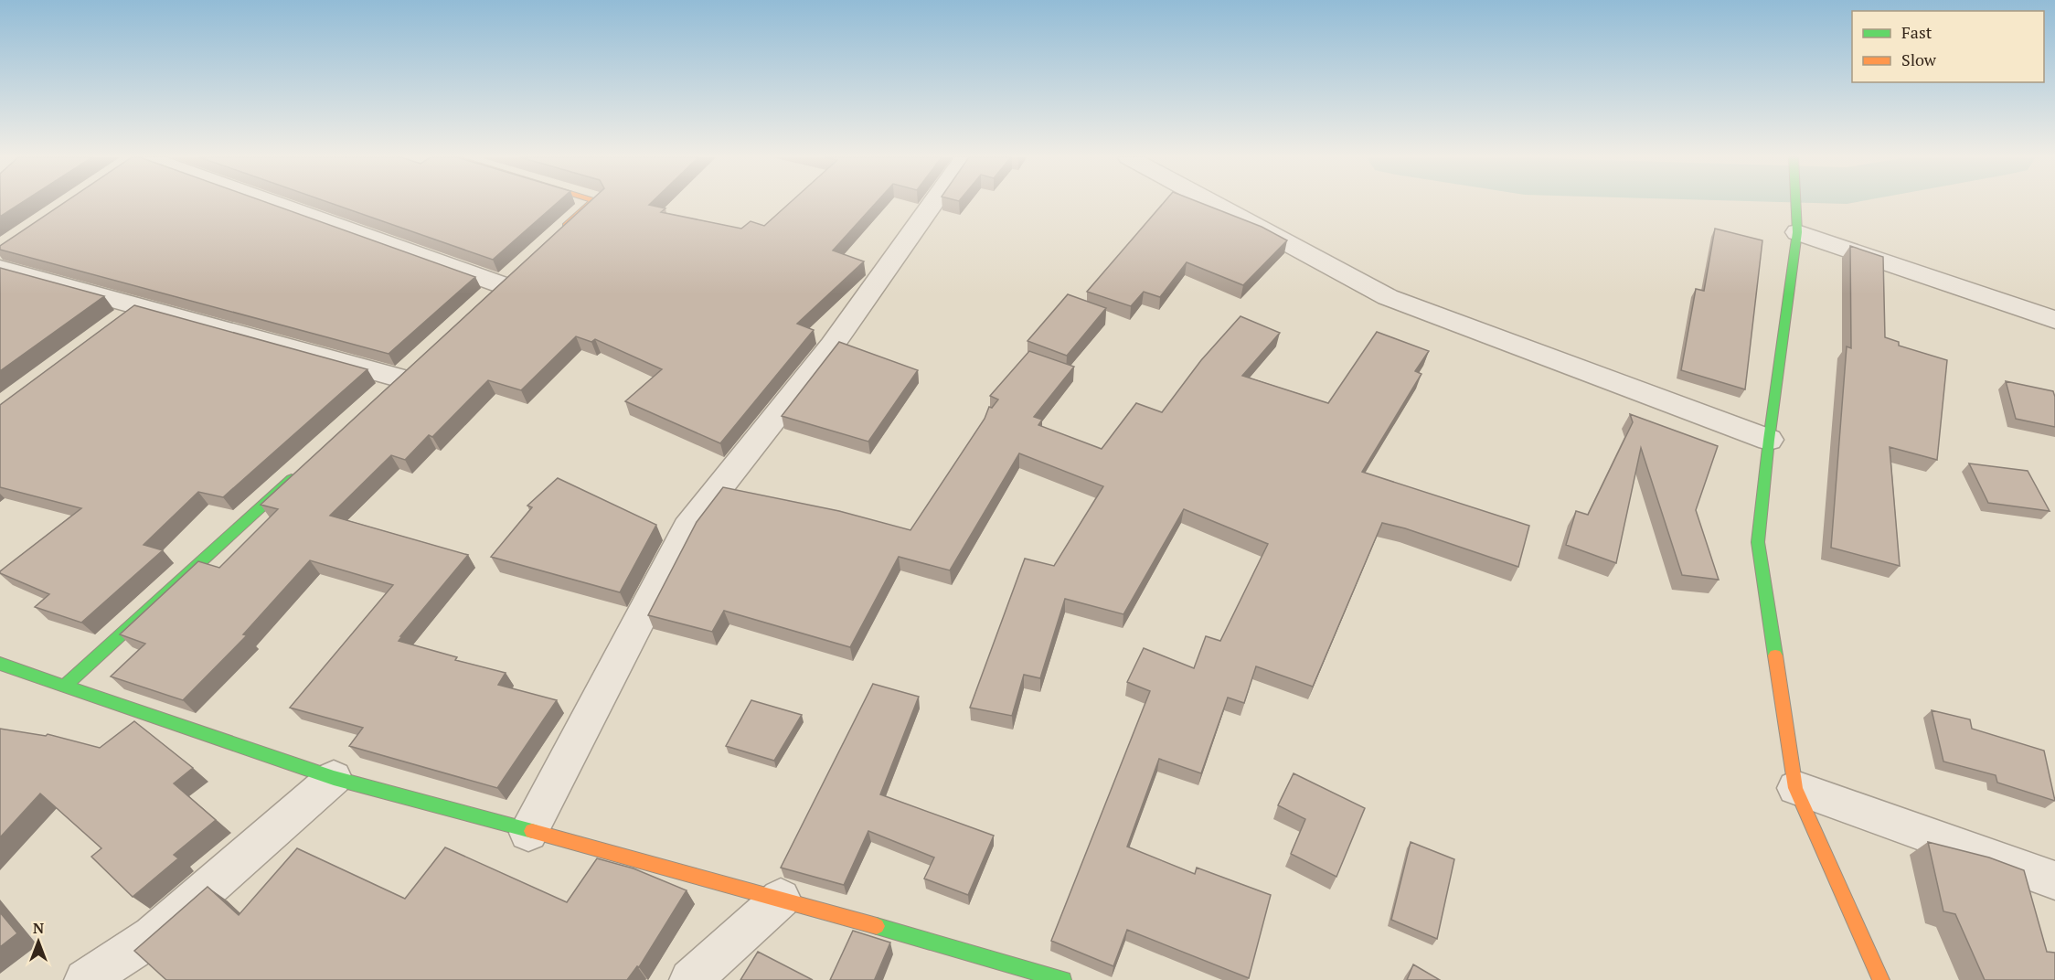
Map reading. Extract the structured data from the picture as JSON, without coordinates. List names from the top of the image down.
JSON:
{
  "legend": ["Fast", "Slow"],
  "north": "top"
}
